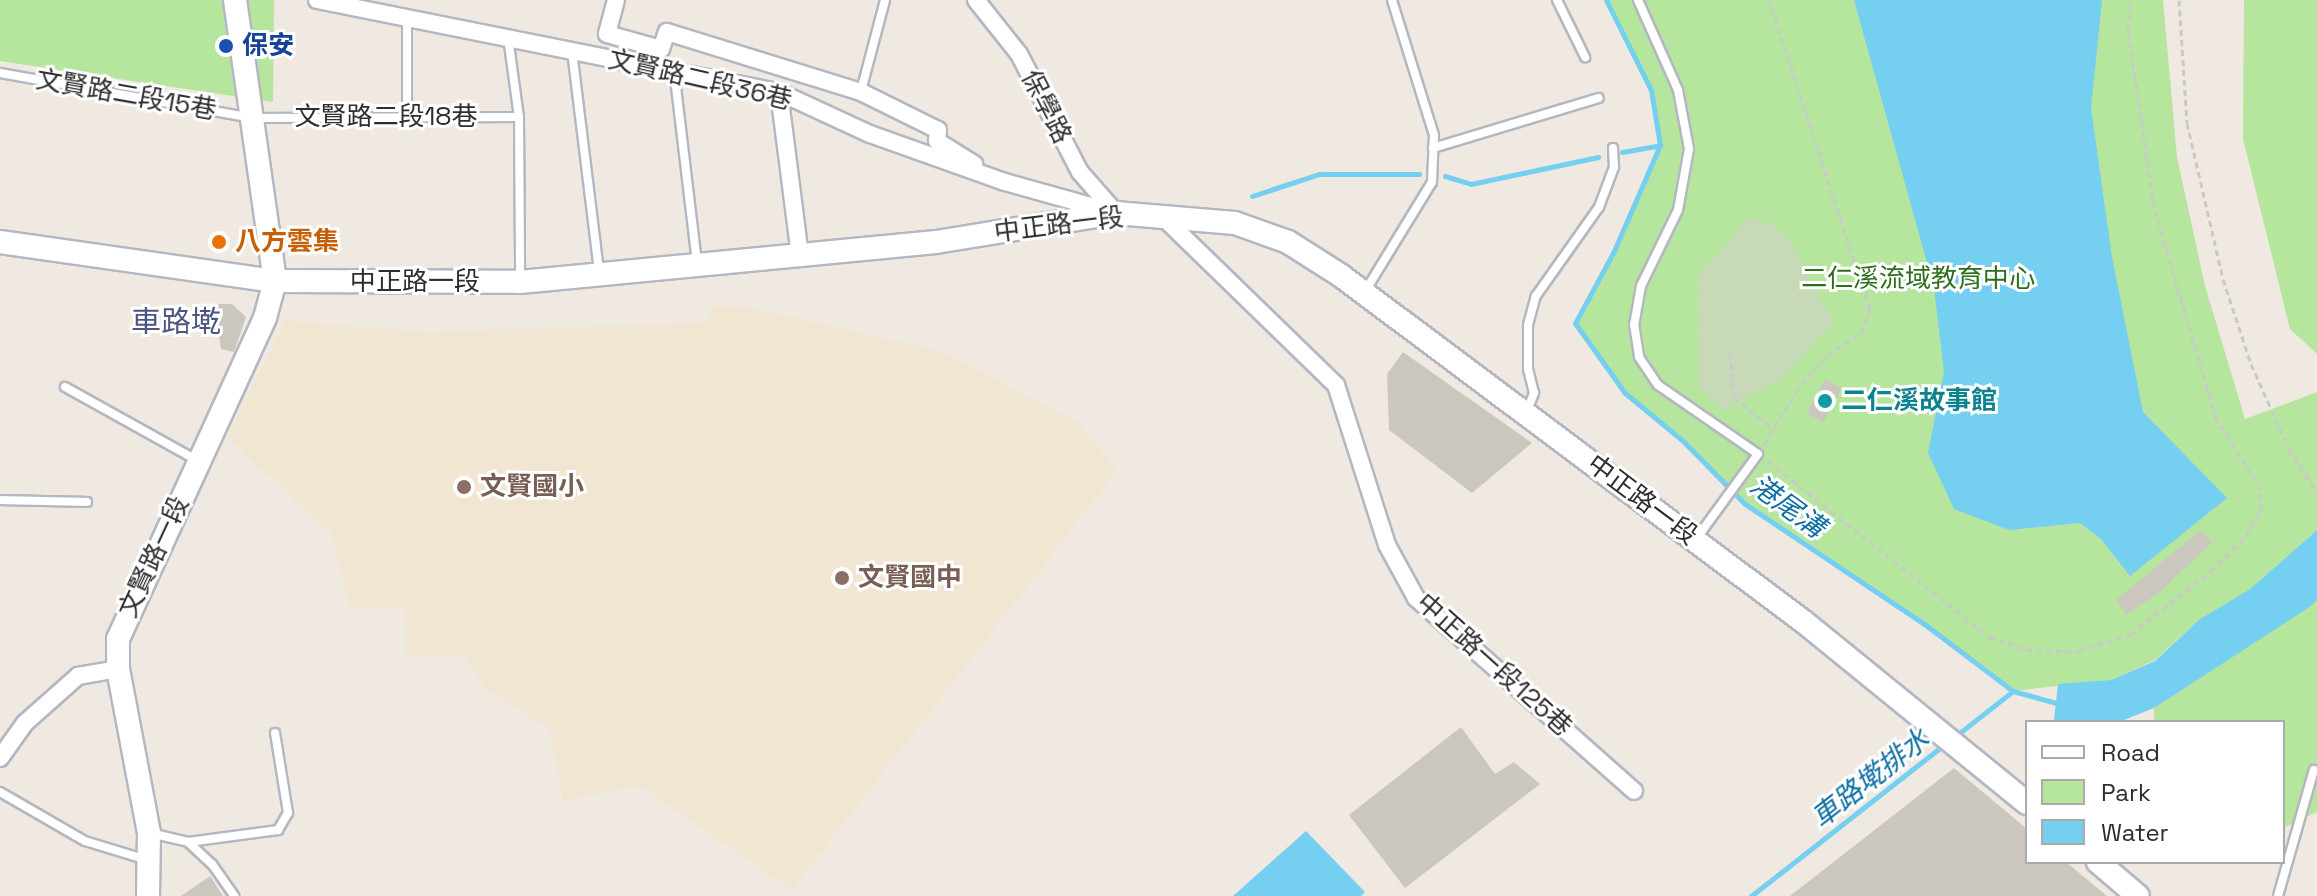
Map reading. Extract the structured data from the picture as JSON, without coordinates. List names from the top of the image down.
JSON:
{
  "streets": {
    "main road": ["中正路一段", "文賢路一段"],
    "street": ["文賢路二段36巷", "保學路", "中正路一段125巷"],
    "lane": ["文賢路二段15巷", "文賢路二段18巷"]
  },
  "crossings": [
    ["文賢路二段36巷", "保學路"],
    ["文賢路二段36巷", "中正路一段"],
    ["文賢路二段15巷", "文賢路二段18巷"],
    ["保學路", "中正路一段"],
    ["中正路一段", "文賢路一段"],
    ["中正路一段", "中正路一段125巷"]
  ],
  "districts": ["車路墘"],
  "water": ["港尾溝", "車路墘排水"],
  "parks": ["二仁溪流域教育中心"],
  "places": [
    "保安",
    "八方雲集",
    "二仁溪故事館",
    "文賢國小",
    "文賢國中"
  ],
  "legend": ["Road", "Park", "Water"]
}
